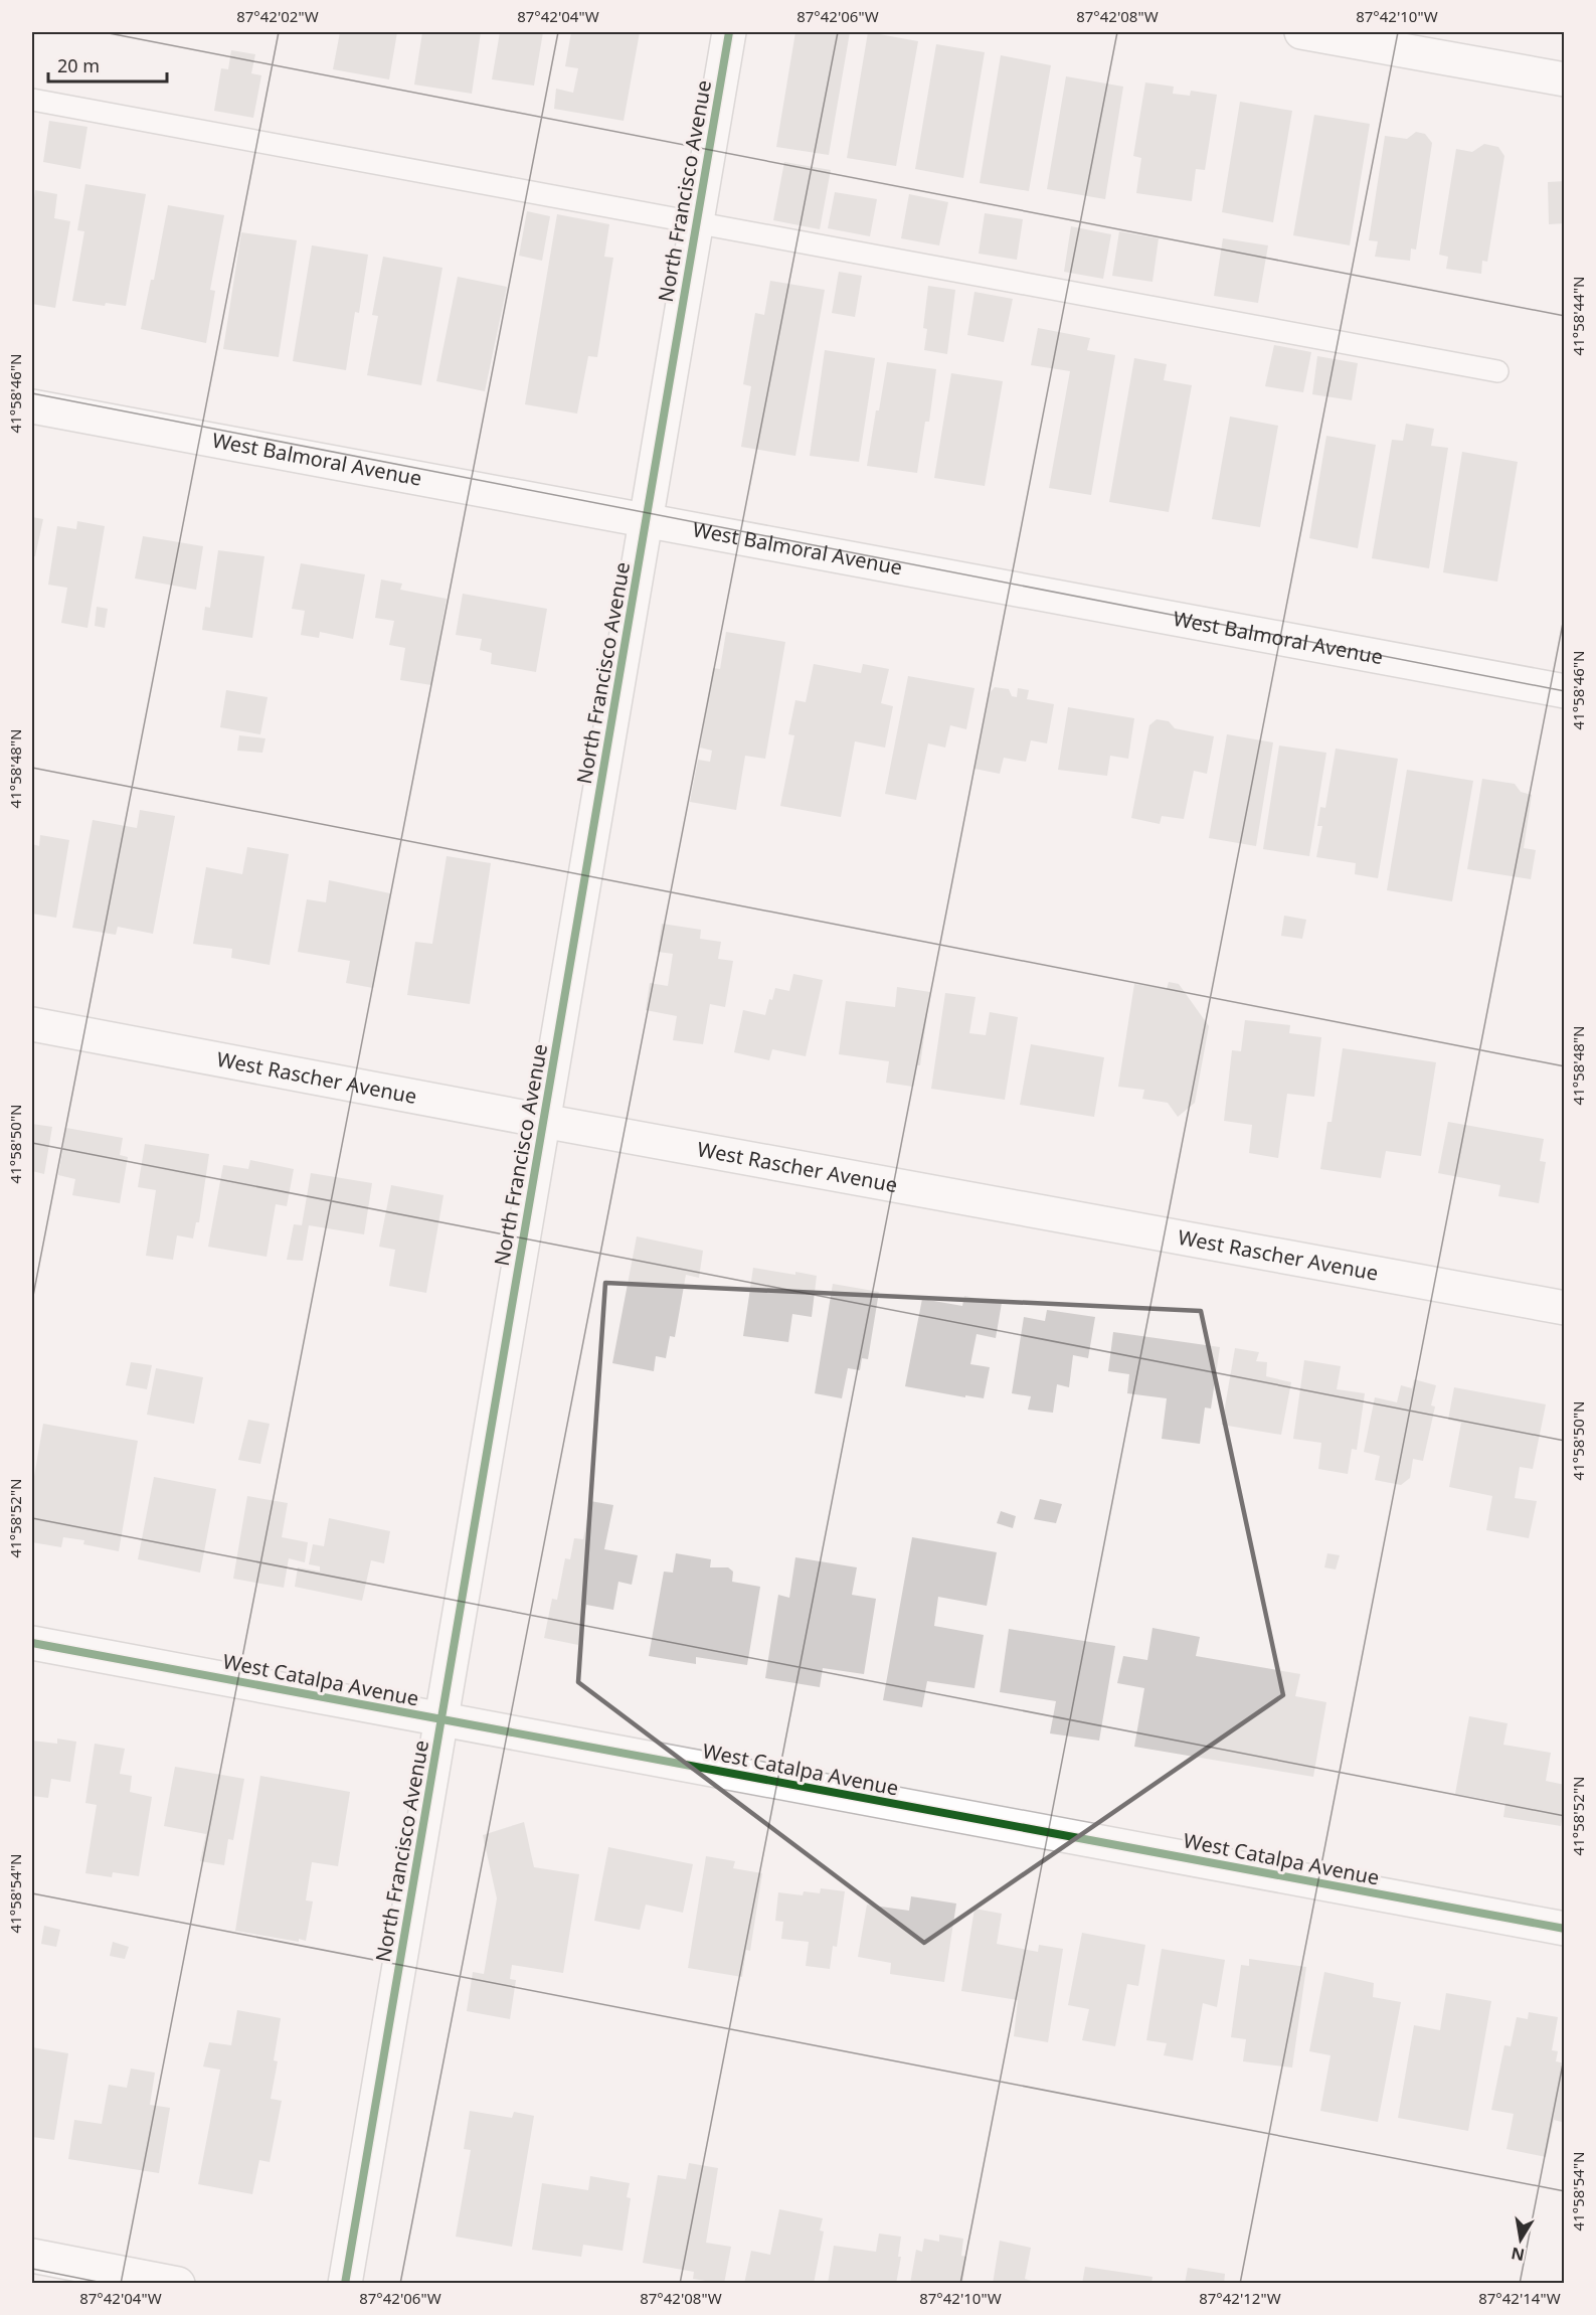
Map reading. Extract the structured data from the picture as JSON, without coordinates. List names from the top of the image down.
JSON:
{
  "streets": {
    "street": [
      "North Francisco Avenue",
      "West Balmoral Avenue",
      "West Rascher Avenue",
      "West Catalpa Avenue"
    ]
  },
  "crossings": [
    ["North Francisco Avenue", "West Balmoral Avenue"],
    ["North Francisco Avenue", "West Rascher Avenue"],
    ["North Francisco Avenue", "West Catalpa Avenue"]
  ],
  "scale_bar": "20 m",
  "north": "bottom",
  "coordinates": [
    "87°42'02\"W",
    "87°42'04\"W",
    "87°42'06\"W",
    "87°42'08\"W",
    "87°42'10\"W",
    "41°58'44\"N",
    "41°58'46\"N",
    "41°58'48\"N",
    "41°58'50\"N",
    "41°58'52\"N",
    "41°58'54\"N",
    "87°42'12\"W",
    "87°42'14\"W"
  ]
}
